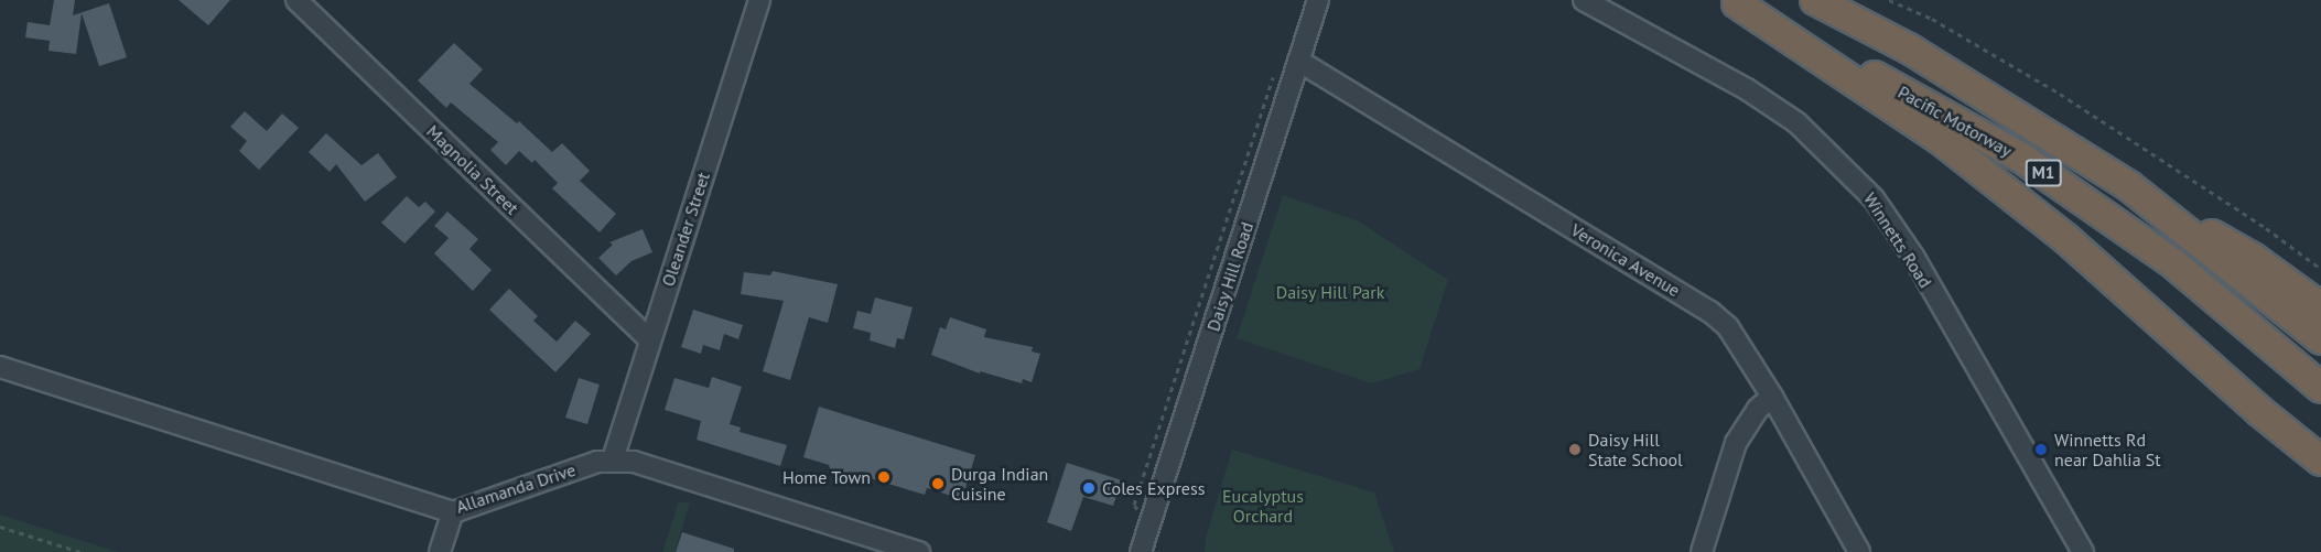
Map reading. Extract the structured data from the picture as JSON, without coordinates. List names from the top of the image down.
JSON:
{
  "streets": {
    "highway": ["Pacific Motorway", "M1"],
    "street": [
      "Magnolia Street",
      "Oleander Street",
      "Winnetts Road",
      "Veronica Avenue",
      "Daisy Hill Road",
      "Allamanda Drive"
    ]
  },
  "crossings": [
    ["Magnolia Street", "Oleander Street"],
    ["Oleander Street", "Allamanda Drive"],
    ["Veronica Avenue", "Daisy Hill Road"]
  ],
  "parks": ["Daisy Hill Park", "Eucalyptus Orchard"],
  "places": [
    "Daisy Hill State School",
    "Winnetts Rd near Dahlia St",
    "Home Town",
    "Durga Indian Cuisine",
    "Coles Express"
  ]
}
